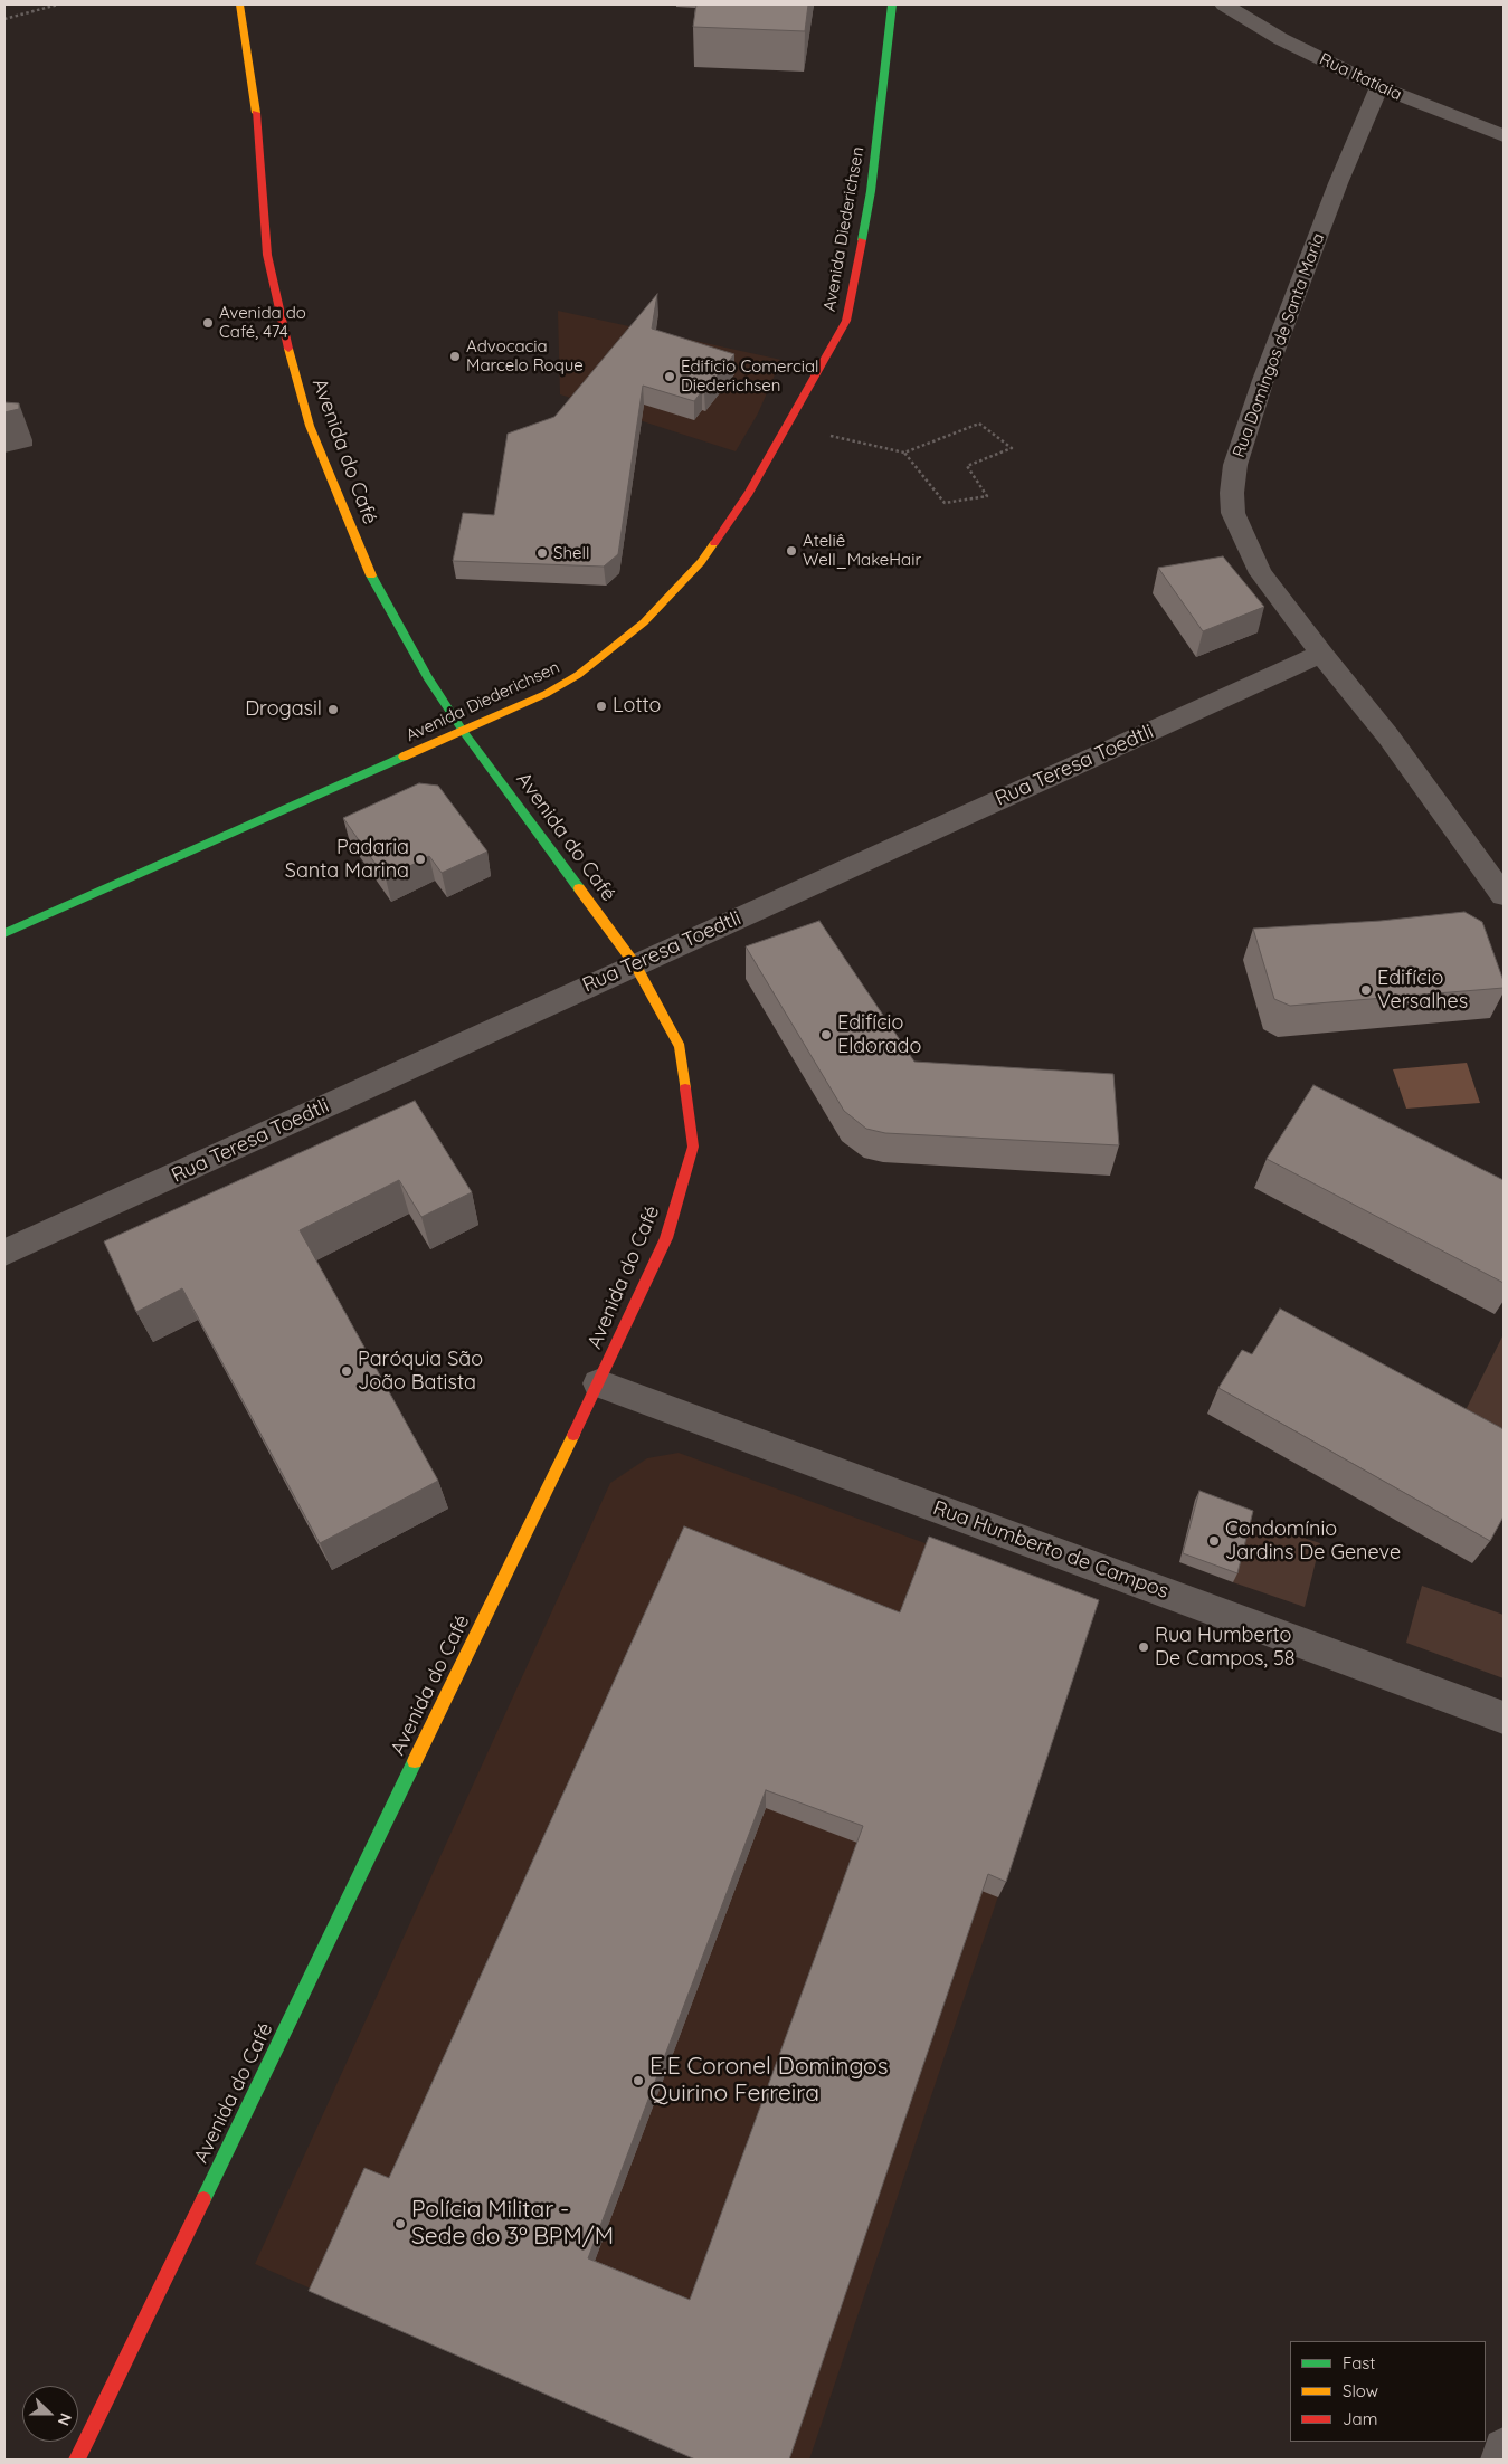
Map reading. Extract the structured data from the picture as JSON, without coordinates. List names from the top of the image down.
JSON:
{
  "streets": {
    "street": [
      "Rua Itatiaia",
      "Avenida Diederichsen",
      "Rua Domingos de Santa Maria",
      "Avenida do Café",
      "Rua Teresa Toedtli",
      "Rua Humberto de Campos"
    ]
  },
  "crossings": [
    ["Rua Itatiaia", "Rua Domingos de Santa Maria"],
    ["Avenida Diederichsen", "Avenida do Café"],
    ["Rua Domingos de Santa Maria", "Rua Teresa Toedtli"],
    ["Avenida do Café", "Rua Teresa Toedtli"],
    ["Avenida do Café", "Rua Humberto de Campos"]
  ],
  "places": [
    "Avenida do Café, 474",
    "Advocacia Marcelo Roque",
    "Edificio Comercial Diederichsen",
    "Ateliê Well_MakeHair",
    "Shell",
    "Lotto",
    "Drogasil",
    "Padaria Santa Marina",
    "Edifício Versalhes",
    "Edifício Eldorado",
    "Paróquia São João Batista",
    "Condomínio Jardins De Geneve",
    "Rua Humberto De Campos, 58",
    "E.E Coronel Domingos Quirino Ferreira",
    "Polícia Militar - Sede do 3º BPM/M"
  ],
  "legend": ["Fast", "Slow", "Jam"],
  "north": "right"
}
